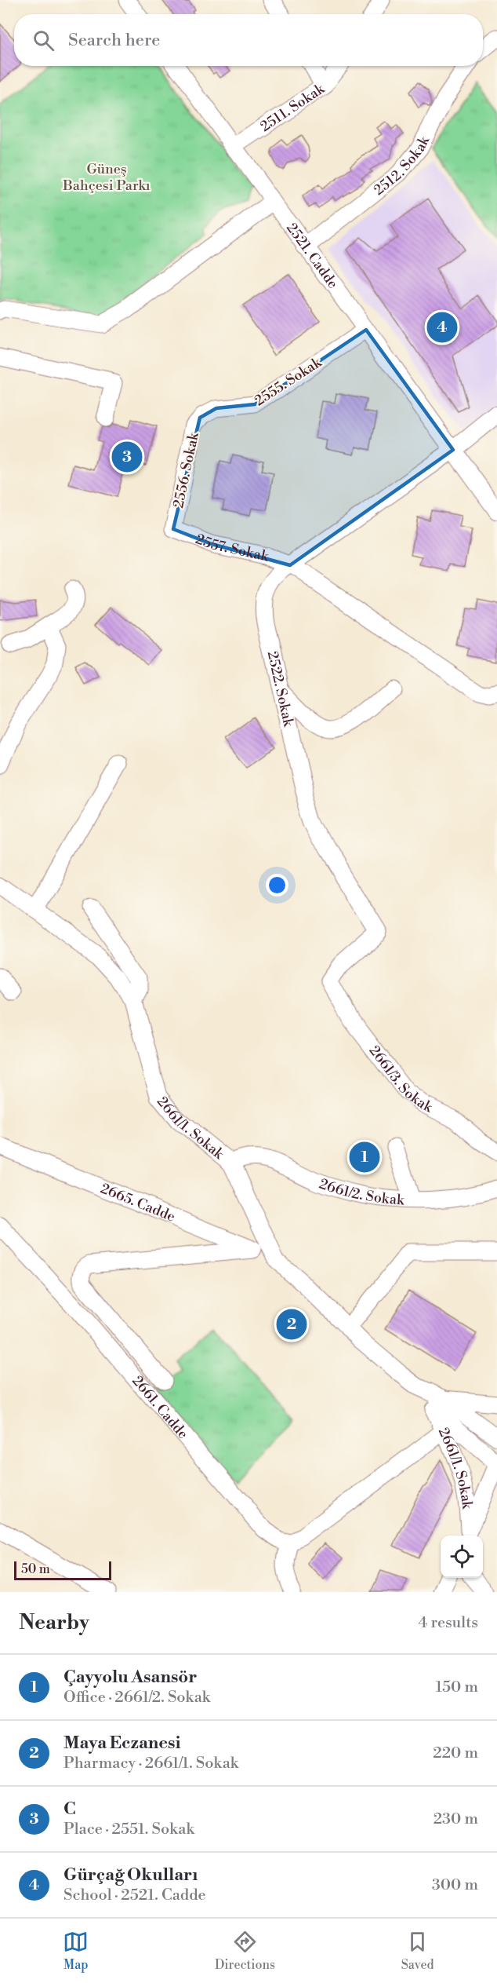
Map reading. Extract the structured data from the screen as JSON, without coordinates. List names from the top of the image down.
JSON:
{
  "streets": {
    "street": [
      "2511. Sokak",
      "2512. Sokak",
      "2521. Cadde",
      "2555. Sokak",
      "2556. Sokak",
      "2557. Sokak",
      "2522. Sokak",
      "2661/3. Sokak",
      "2661/1. Sokak",
      "2661/2. Sokak",
      "2665. Cadde",
      "2661. Cadde"
    ]
  },
  "crossings": [
    ["2511. Sokak", "2521. Cadde"],
    ["2512. Sokak", "2521. Cadde"],
    ["2521. Cadde", "2555. Sokak"],
    ["2521. Cadde", "2522. Sokak"],
    ["2555. Sokak", "2556. Sokak"],
    ["2556. Sokak", "2557. Sokak"],
    ["2557. Sokak", "2522. Sokak"],
    ["2522. Sokak", "2661/3. Sokak"],
    ["2661/1. Sokak", "2661/2. Sokak"],
    ["2661/1. Sokak", "2665. Cadde"]
  ],
  "parks": ["Güneş Bahçesi Parkı"],
  "scale_bar": "50 m",
  "page": {
    "search": "Search here",
    "pins": [
      "4",
      "3",
      "1",
      "2"
    ],
    "scale": "50 m",
    "heading": ["Nearby", "4 results"],
    "list": [
      {
        "mark": "1",
        "name": "Çayyolu Asansör",
        "note": "Office · 2661/2. Sokak",
        "value": "150 m"
      },
      {
        "mark": "2",
        "name": "Maya Eczanesi",
        "note": "Pharmacy · 2661/1. Sokak",
        "value": "220 m"
      },
      {
        "mark": "3",
        "name": "C",
        "note": "Place · 2551. Sokak",
        "value": "230 m"
      },
      {
        "mark": "4",
        "name": "Gürçağ Okulları",
        "note": "School · 2521. Cadde",
        "value": "300 m"
      }
    ],
    "nav": ["Map", "Directions", "Saved"]
  }
}
